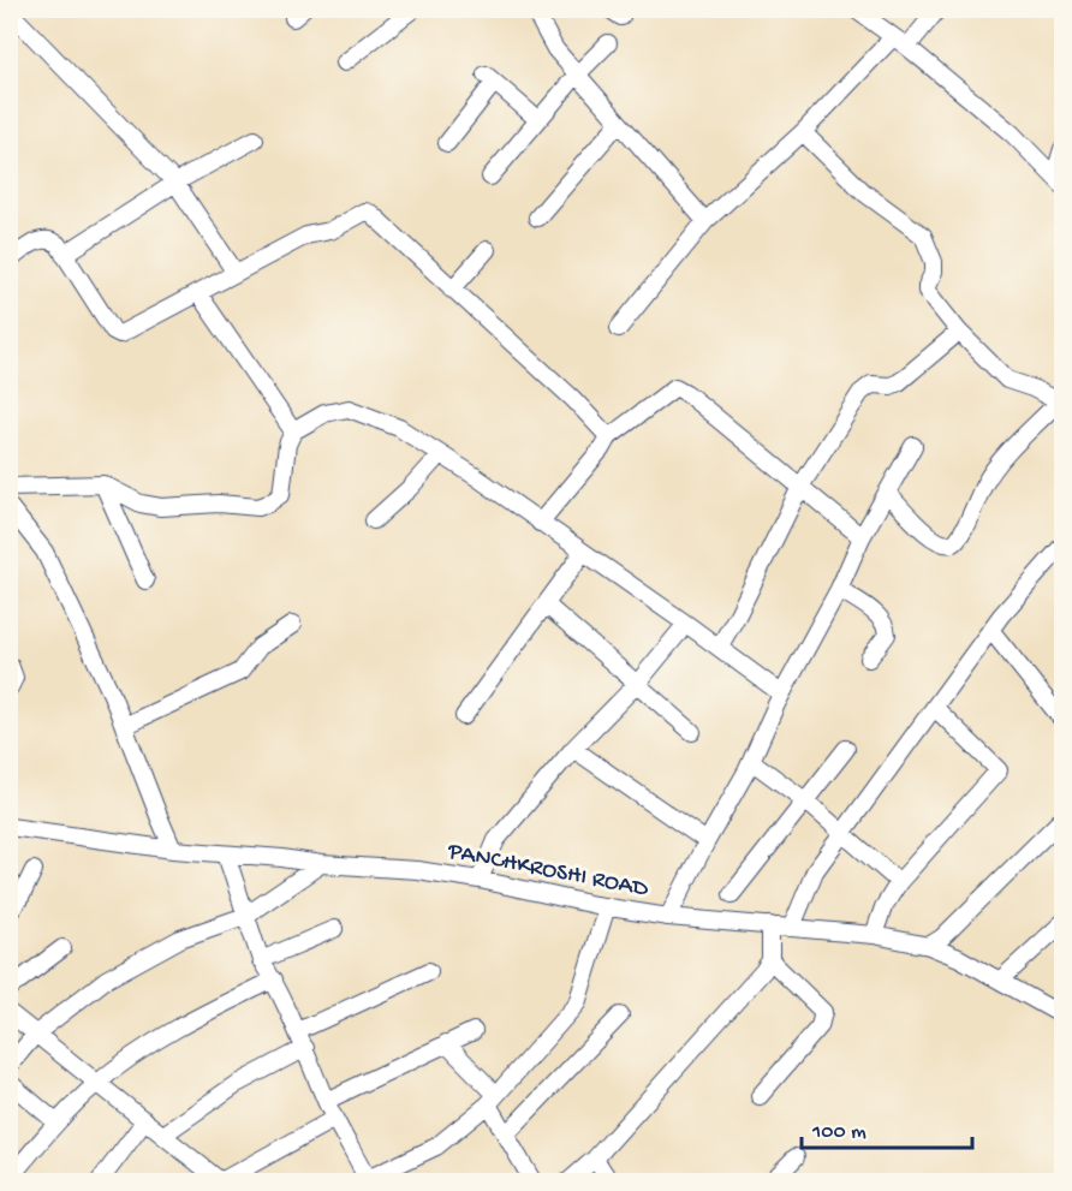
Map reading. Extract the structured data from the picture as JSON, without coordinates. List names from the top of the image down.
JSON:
{
  "streets": {
    "street": ["PANCHKROSHI ROAD"]
  },
  "scale_bar": "100 m"
}
